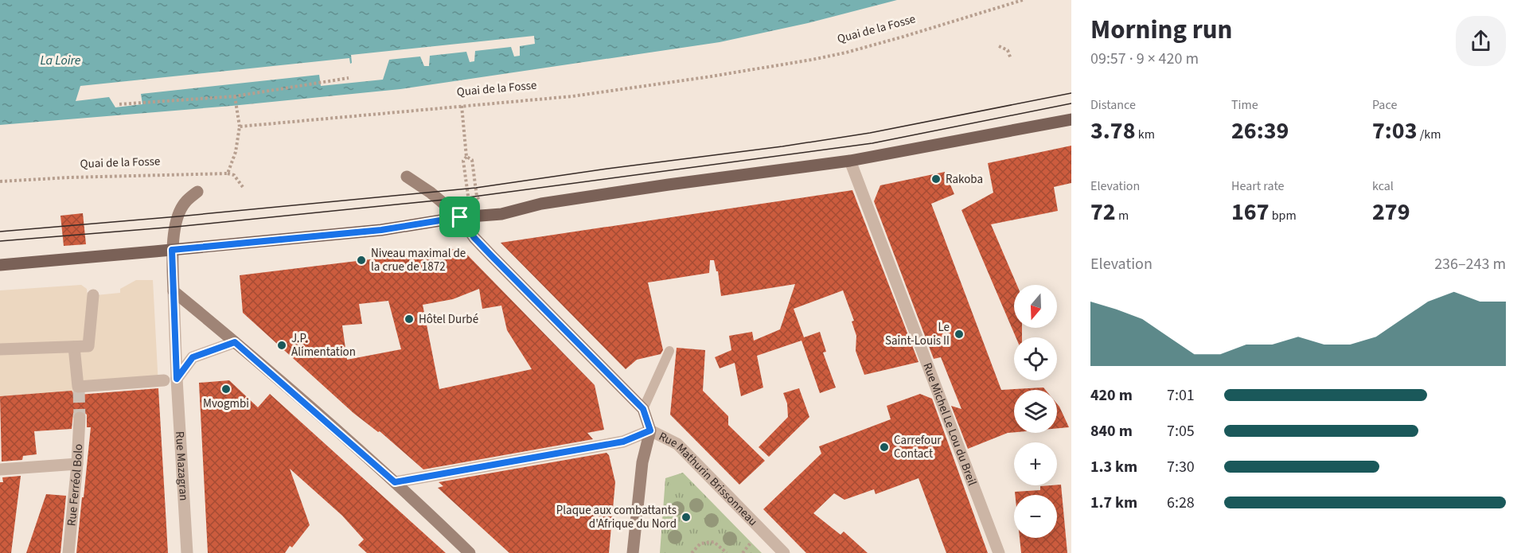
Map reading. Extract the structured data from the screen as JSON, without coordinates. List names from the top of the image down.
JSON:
{
  "streets": {
    "main road": ["Rue Mathurin Brissonneau"],
    "street": ["Rue Michel Le Lou du Breil", "Rue Mazagran", "Rue Ferréol Bolo"],
    "path": ["Quai de la Fosse"]
  },
  "water": ["La Loire"],
  "places": [
    "Rakoba",
    "Niveau maximal de la crue de 1872",
    "Hôtel Durbé",
    "Le Saint-Louis II",
    "J.P. Alimentation",
    "Mvogmbi",
    "Carrefour Contact",
    "Plaque aux combattants d'Afrique du Nord"
  ],
  "north": "bottom",
  "page": {
    "heading": ["Morning run", "09:57 · 9 × 420 m"],
    "stats": [
      ["Distance", "3.78 km"],
      ["Time", "26:39"],
      ["Pace", "7:03 /km"],
      ["Elevation", "72 m"],
      ["Heart rate", "167 bpm"],
      ["kcal", "279"]
    ],
    "chart": ["Elevation", "236–243 m"],
    "map_buttons": ["+", "−"],
    "list": [
      {
        "name": "420 m",
        "note": "7:01"
      },
      {
        "name": "840 m",
        "note": "7:05"
      },
      {
        "name": "1.3 km",
        "note": "7:30"
      },
      {
        "name": "1.7 km",
        "note": "6:28"
      }
    ]
  }
}
